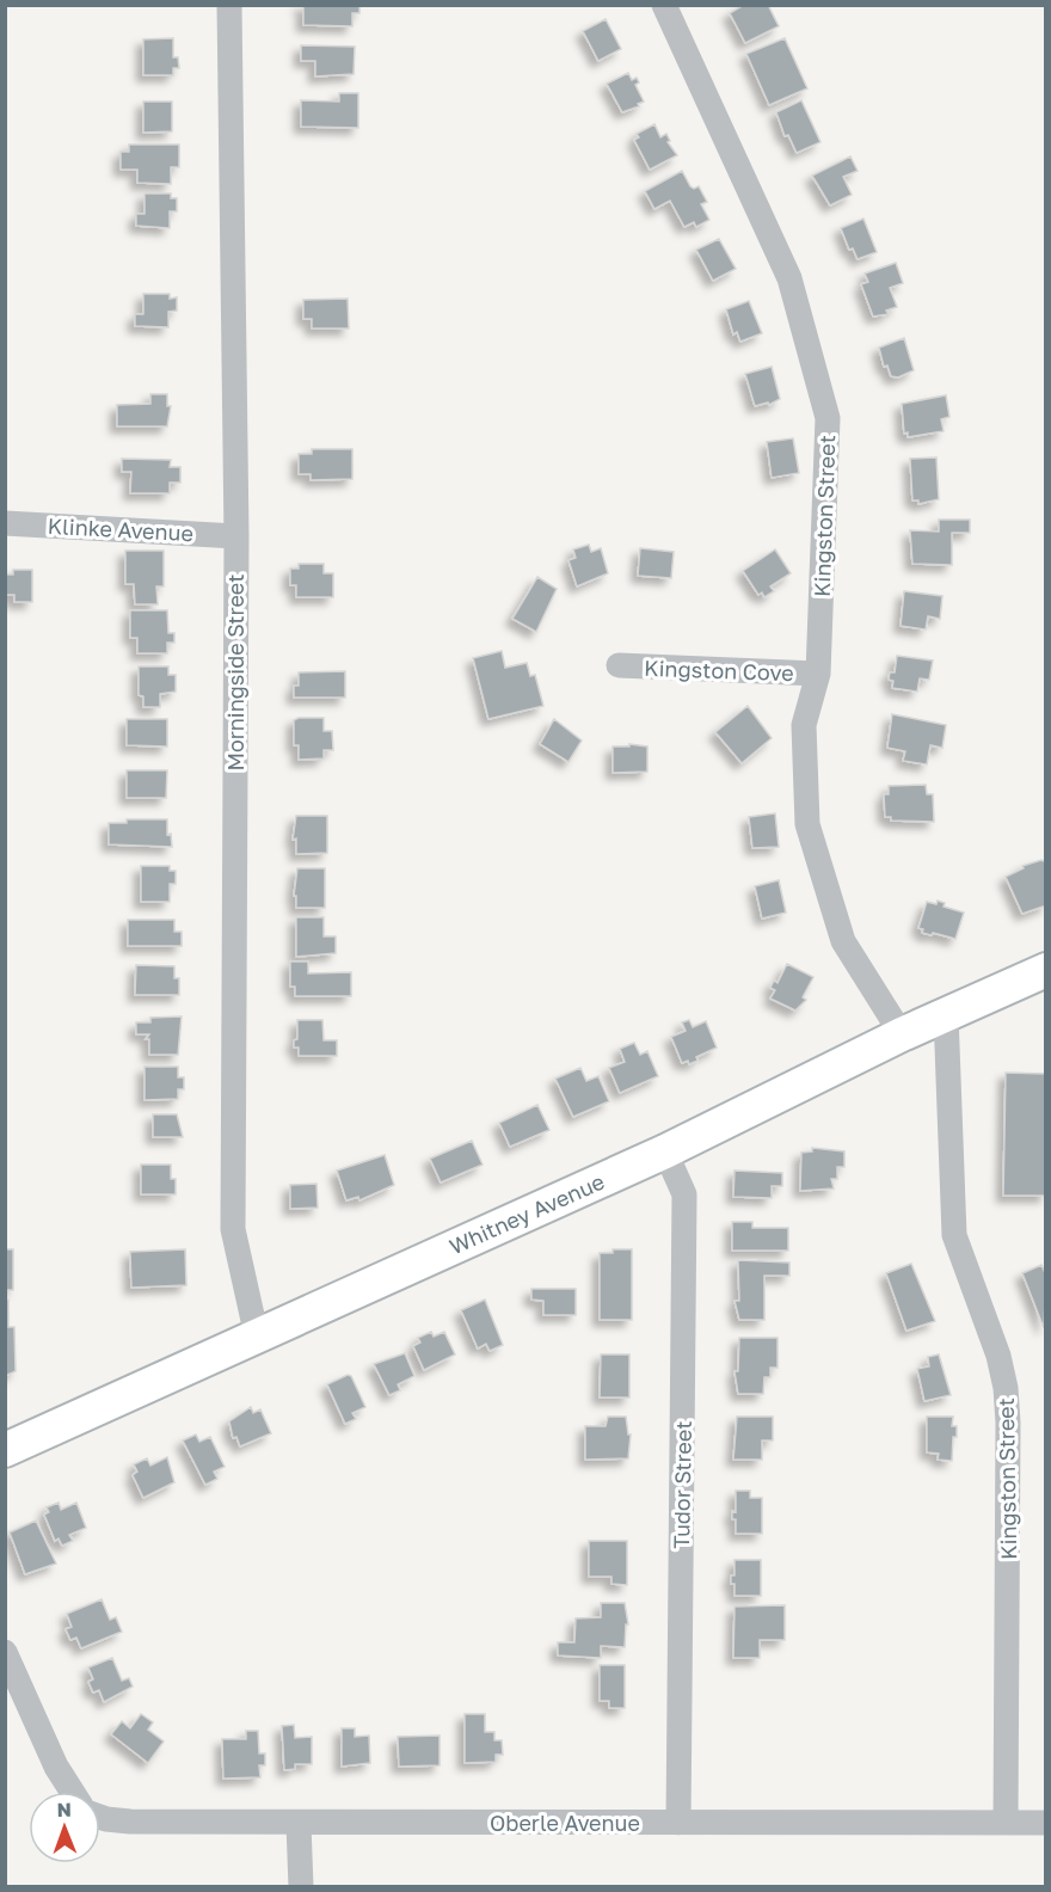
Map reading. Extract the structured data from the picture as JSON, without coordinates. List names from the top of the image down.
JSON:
{
  "streets": {
    "main road": ["Whitney Avenue"],
    "street": [
      "Kingston Street",
      "Klinke Avenue",
      "Kingston Cove",
      "Morningside Street",
      "Tudor Street",
      "Oberle Avenue"
    ]
  },
  "crossings": [
    ["Kingston Street", "Kingston Cove"],
    ["Kingston Street", "Whitney Avenue"],
    ["Kingston Street", "Oberle Avenue"],
    ["Klinke Avenue", "Morningside Street"],
    ["Morningside Street", "Whitney Avenue"],
    ["Whitney Avenue", "Tudor Street"],
    ["Tudor Street", "Oberle Avenue"]
  ],
  "north": "top"
}
